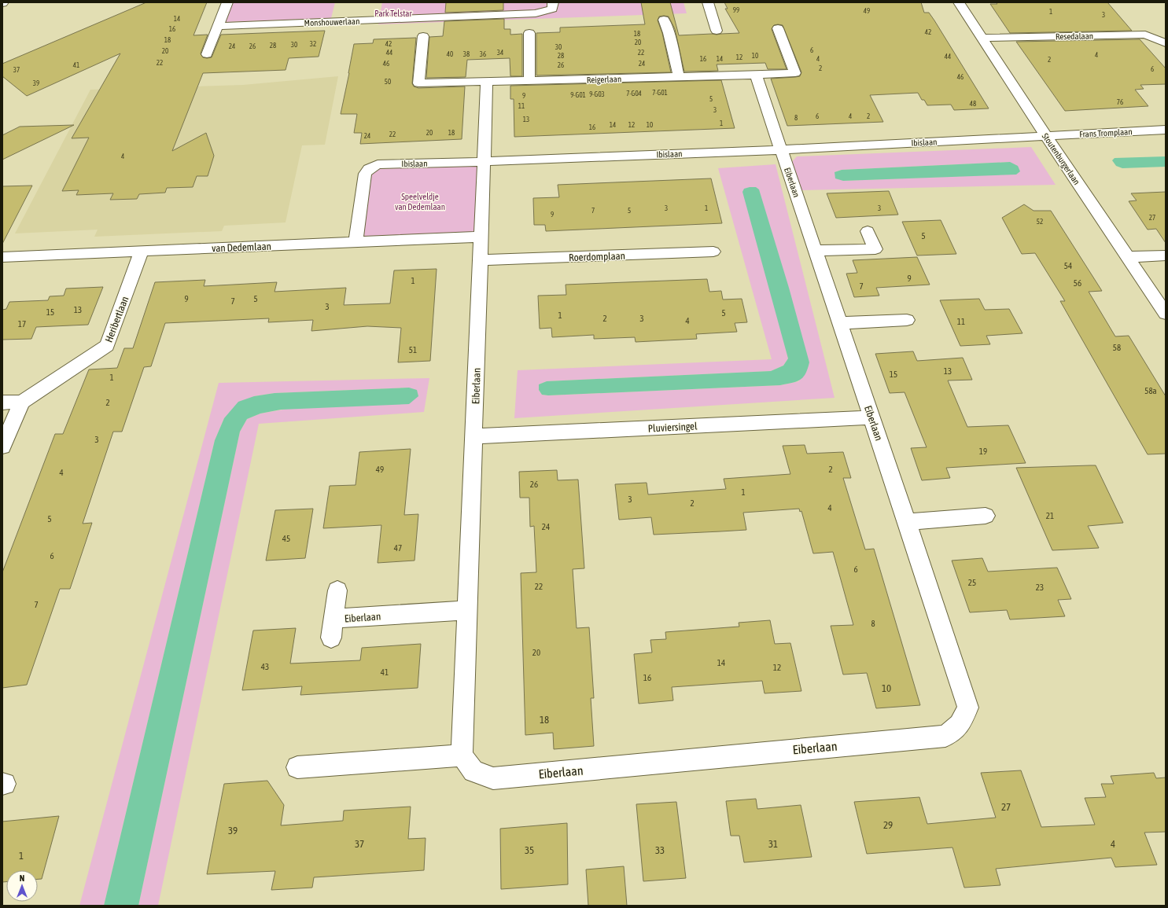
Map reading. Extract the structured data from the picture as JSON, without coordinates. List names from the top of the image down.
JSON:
{
  "streets": {
    "street": [
      "Monshouwerlaan",
      "Resedalaan",
      "Reigerlaan",
      "Frans Tromplaan",
      "Ibislaan",
      "Stoutenburgerlaan",
      "Eiberlaan",
      "van Dedemlaan",
      "Roerdomplaan",
      "Heribertlaan",
      "Pluviersingel"
    ]
  },
  "crossings": [
    ["Resedalaan", "Stoutenburgerlaan"],
    ["Frans Tromplaan", "Ibislaan"],
    ["Frans Tromplaan", "Stoutenburgerlaan"],
    ["Ibislaan", "Stoutenburgerlaan"],
    ["Ibislaan", "Eiberlaan"],
    ["Ibislaan", "van Dedemlaan"],
    ["Eiberlaan", "van Dedemlaan"],
    ["Eiberlaan", "Roerdomplaan"],
    ["Eiberlaan", "Pluviersingel"],
    ["van Dedemlaan", "Heribertlaan"]
  ],
  "parks": ["Park Telstar", "Speelveldje van Dedemlaan"],
  "house_numbers": [
    "99",
    "49",
    "1",
    "3",
    "14",
    "16",
    "42",
    "18",
    "18",
    "20",
    "32",
    "42",
    "30",
    "28",
    "24",
    "26",
    "30",
    "6",
    "20",
    "44",
    "34",
    "22",
    "40",
    "38",
    "36",
    "4",
    "28",
    "10",
    "44",
    "12",
    "16",
    "14",
    "4",
    "2",
    "22",
    "46",
    "24",
    "41",
    "26",
    "2",
    "6",
    "37",
    "46",
    "50",
    "39",
    "7-G01",
    "7-G04",
    "9-G03",
    "9-G01",
    "9",
    "5",
    "76",
    "48",
    "11",
    "3",
    "6",
    "4",
    "2",
    "8",
    "13",
    "1",
    "14",
    "12",
    "10",
    "16",
    "20",
    "18",
    "22",
    "24",
    "4",
    "3",
    "1",
    "3",
    "7",
    "5",
    "9",
    "27",
    "52",
    "5",
    "54",
    "9",
    "1",
    "56",
    "7",
    "9",
    "5",
    "7",
    "3",
    "13",
    "15",
    "5",
    "1",
    "2",
    "3",
    "4",
    "11",
    "17",
    "58",
    "51",
    "13",
    "15",
    "1",
    "58a",
    "2",
    "3",
    "19",
    "49",
    "2",
    "4",
    "26",
    "1",
    "3",
    "2",
    "4",
    "21",
    "5",
    "24",
    "45",
    "47",
    "6",
    "6",
    "25",
    "22",
    "23",
    "7",
    "8",
    "20",
    "14",
    "43",
    "12",
    "41",
    "16",
    "10",
    "18",
    "27",
    "29",
    "39",
    "37",
    "31",
    "4",
    "35",
    "33",
    "1"
  ],
  "north": "top"
}
